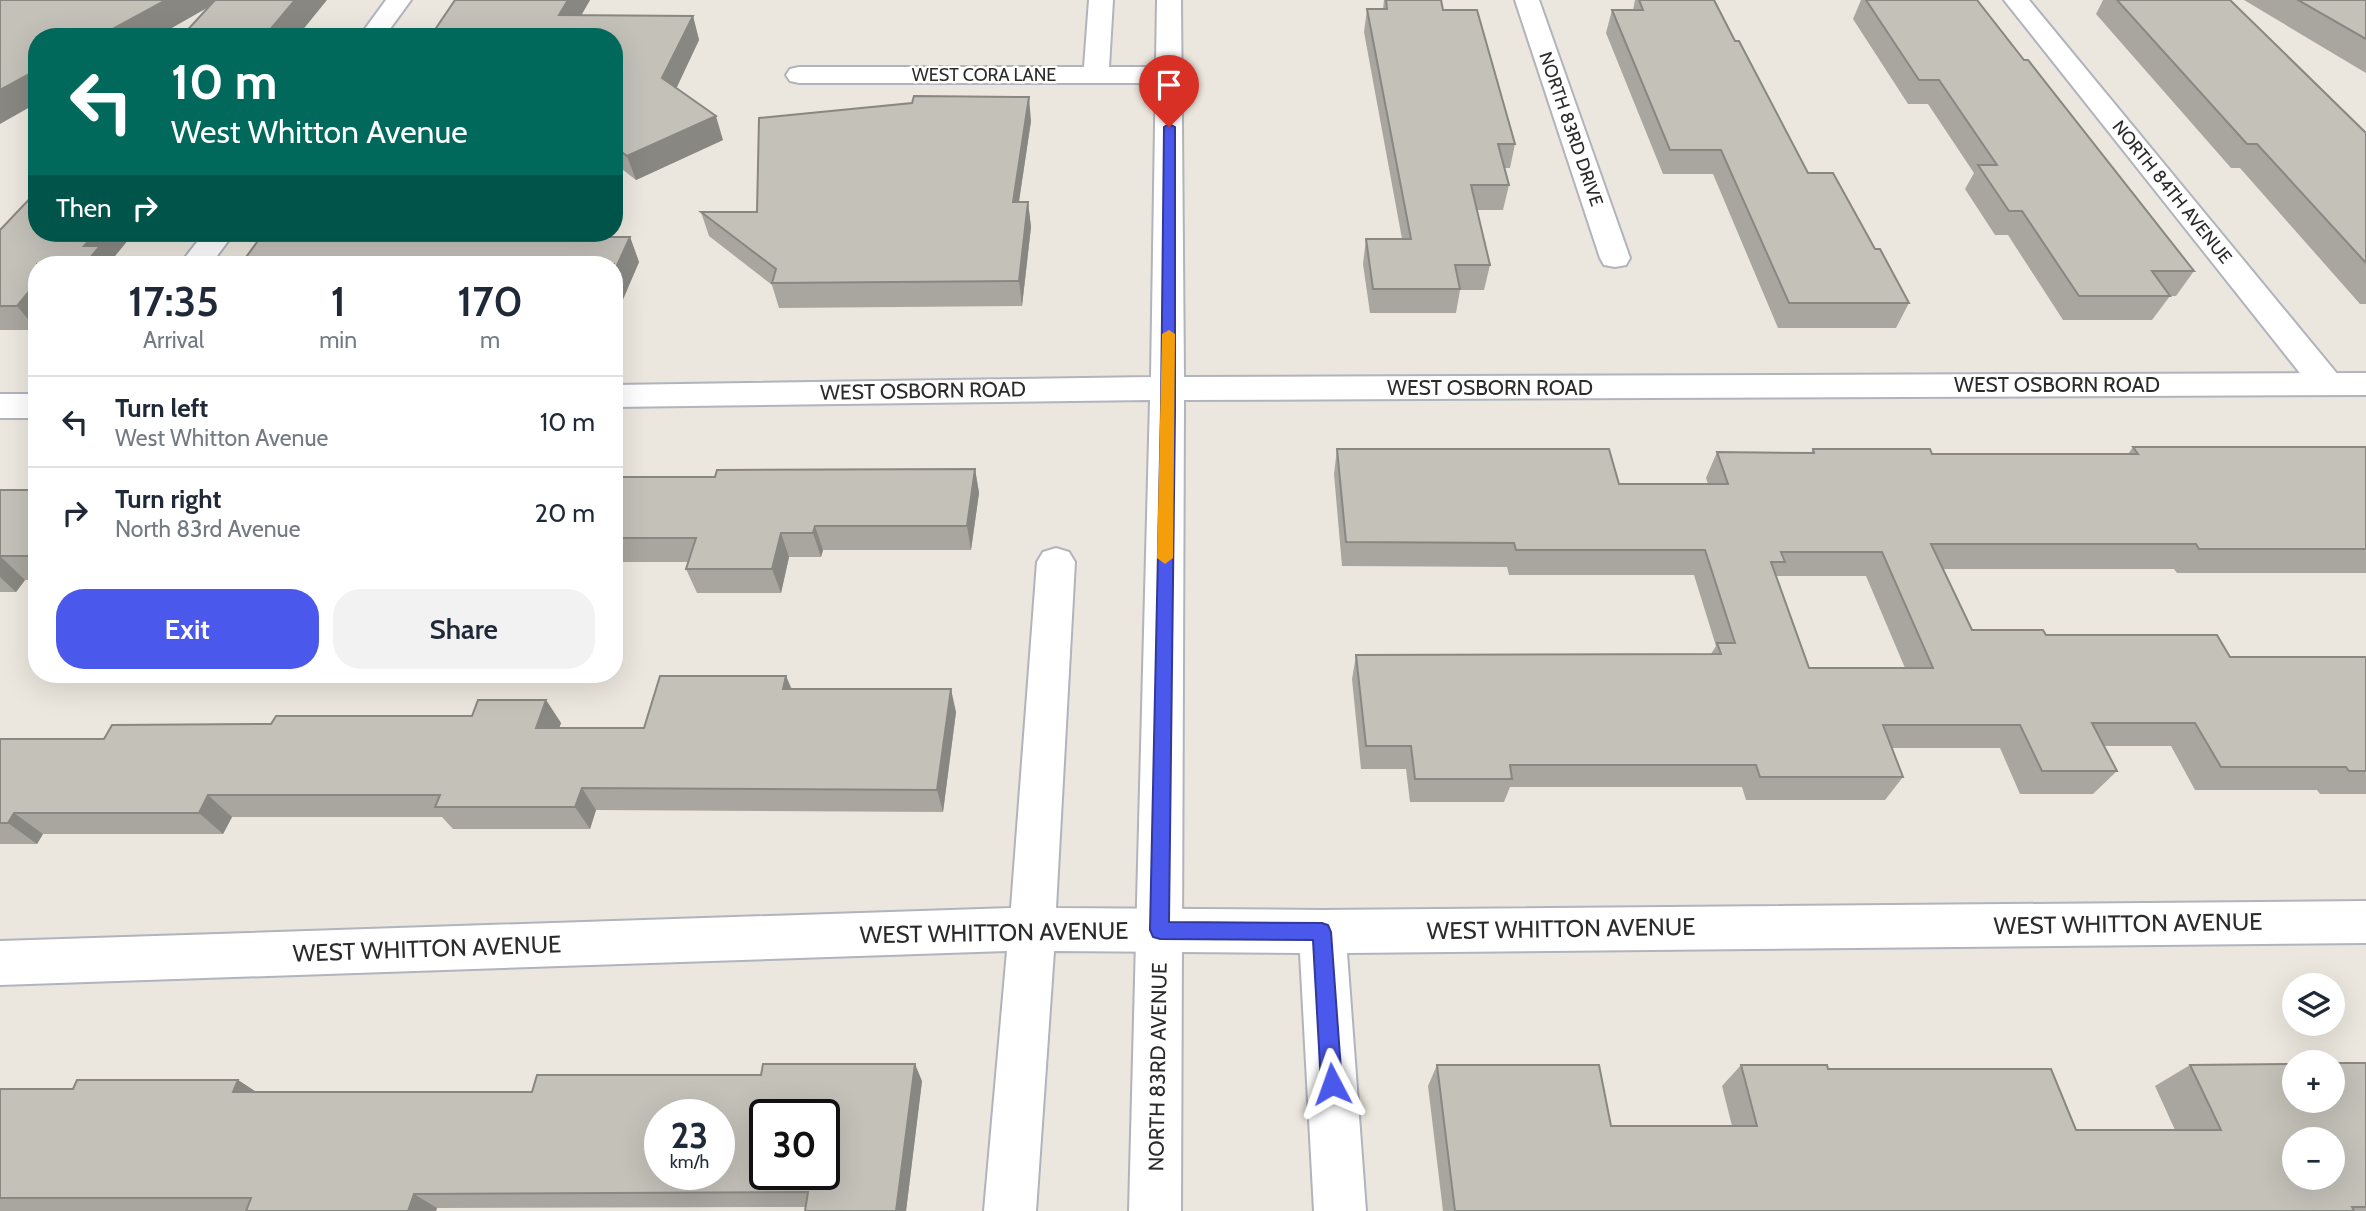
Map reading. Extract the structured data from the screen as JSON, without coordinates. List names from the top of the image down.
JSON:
{
  "streets": {
    "street": [
      "WEST CORA LANE",
      "NORTH 83RD DRIVE",
      "NORTH 84TH AVENUE",
      "WEST OSBORN ROAD",
      "WEST WHITTON AVENUE",
      "NORTH 83RD AVENUE"
    ]
  },
  "crossings": [
    ["WEST CORA LANE", "NORTH 83RD AVENUE"],
    ["NORTH 84TH AVENUE", "WEST OSBORN ROAD"],
    ["WEST OSBORN ROAD", "NORTH 83RD AVENUE"],
    ["WEST WHITTON AVENUE", "NORTH 83RD AVENUE"]
  ],
  "page": {
    "turn": ["10 m", "West Whitton Avenue"],
    "then": "Then",
    "eta": [
      "17:35",
      "Arrival",
      "1",
      "min",
      "170",
      "m"
    ],
    "list": [
      {
        "name": "Turn left",
        "note": "West Whitton Avenue",
        "value": "10 m"
      },
      {
        "name": "Turn right",
        "note": "North 83rd Avenue",
        "value": "20 m"
      }
    ],
    "buttons": ["Exit", "Share"],
    "map_buttons": ["+", "−"],
    "speed": "23 km/h",
    "limit": "30"
  }
}
